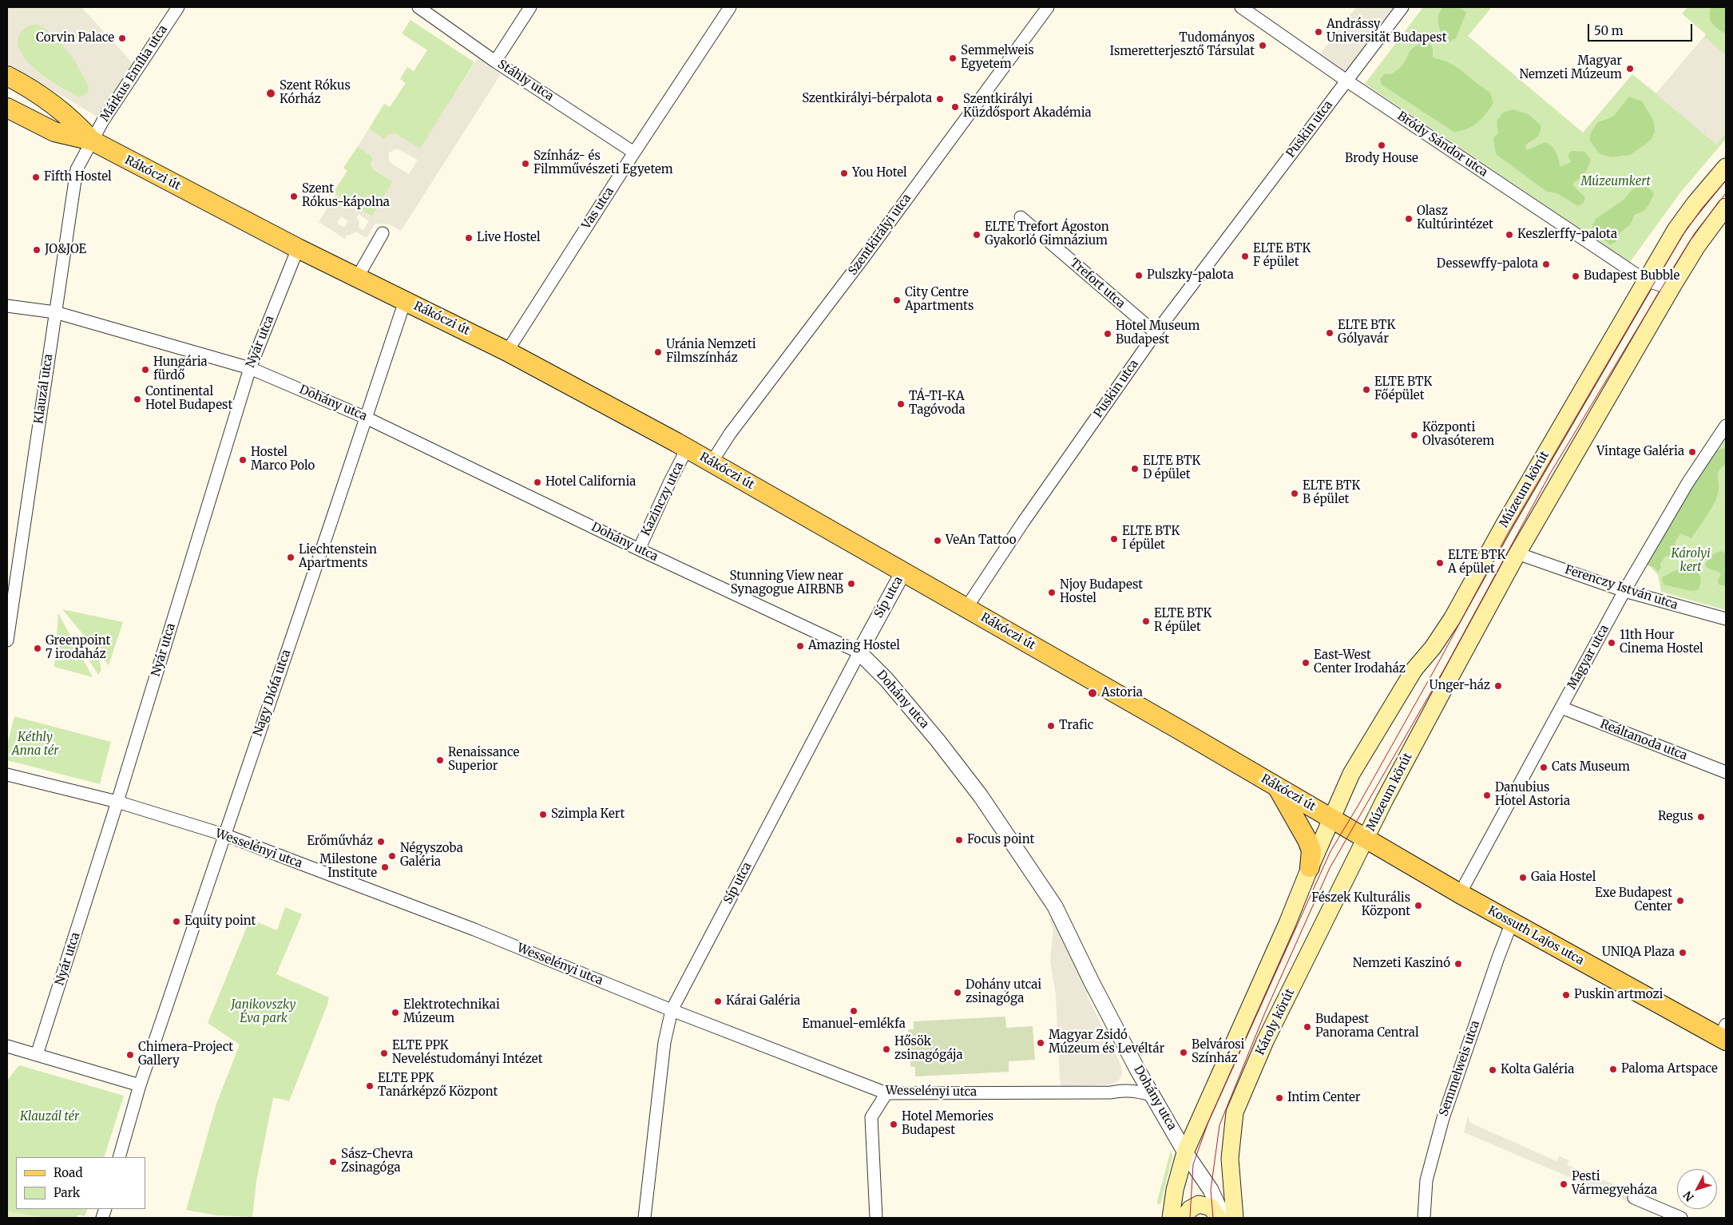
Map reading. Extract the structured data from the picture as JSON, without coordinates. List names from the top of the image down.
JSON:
{
  "streets": {
    "main road": [
      "Rákóczi út",
      "Múzeum körút",
      "Kossuth Lajos utca",
      "Károly körút"
    ],
    "street": [
      "Márkus Emília utca",
      "Stáhly utca",
      "Puskin utca",
      "Bródy Sándor utca",
      "Vas utca",
      "Szentkirályi utca",
      "Trefort utca",
      "Nyár utca",
      "Klauzál utca",
      "Dohány utca",
      "Kazinczy utca",
      "Ferenczy István utca",
      "Síp utca",
      "Magyar utca",
      "Nagy Diófa utca",
      "Reáltanoda utca",
      "Wesselényi utca",
      "Semmelweis utca"
    ]
  },
  "crossings": [
    ["Márkus Emília utca", "Rákóczi út"],
    ["Márkus Emília utca", "Klauzál utca"],
    ["Stáhly utca", "Vas utca"],
    ["Puskin utca", "Bródy Sándor utca"],
    ["Puskin utca", "Rákóczi út"],
    ["Puskin utca", "Trefort utca"],
    ["Bródy Sándor utca", "Múzeum körút"],
    ["Rákóczi út", "Vas utca"],
    ["Rákóczi út", "Szentkirályi utca"],
    ["Rákóczi út", "Nyár utca"],
    ["Rákóczi út", "Klauzál utca"],
    ["Rákóczi út", "Múzeum körút"],
    ["Rákóczi út", "Kazinczy utca"],
    ["Rákóczi út", "Síp utca"],
    ["Rákóczi út", "Nagy Diófa utca"],
    ["Rákóczi út", "Kossuth Lajos utca"],
    ["Nyár utca", "Dohány utca"],
    ["Nyár utca", "Wesselényi utca"],
    ["Klauzál utca", "Dohány utca"],
    ["Dohány utca", "Kazinczy utca"],
    ["Dohány utca", "Síp utca"],
    ["Dohány utca", "Nagy Diófa utca"],
    ["Dohány utca", "Wesselényi utca"],
    ["Múzeum körút", "Ferenczy István utca"],
    ["Múzeum körút", "Kossuth Lajos utca"],
    ["Múzeum körút", "Károly körút"],
    ["Ferenczy István utca", "Magyar utca"],
    ["Síp utca", "Wesselényi utca"],
    ["Magyar utca", "Reáltanoda utca"],
    ["Magyar utca", "Kossuth Lajos utca"],
    ["Nagy Diófa utca", "Wesselényi utca"],
    ["Kossuth Lajos utca", "Károly körút"],
    ["Kossuth Lajos utca", "Semmelweis utca"]
  ],
  "parks": [
    "Múzeumkert",
    "Károlyi kert",
    "Kéthly Anna tér",
    "Janikovszky Éva park",
    "Klauzál tér"
  ],
  "places": [
    "Andrássy Universität Budapest",
    "Corvin Palace",
    "Tudományos Ismeretterjesztő Társulat",
    "Semmelweis Egyetem",
    "Magyar Nemzeti Múzeum",
    "Szent Rókus Kórház",
    "Szentkirályi-bérpalota",
    "Szentkirályi Küzdősport Akadémia",
    "Brody House",
    "Színház- és Filmművészeti Egyetem",
    "You Hotel",
    "Fifth Hostel",
    "Szent Rókus-kápolna",
    "Olasz Kultúrintézet",
    "ELTE Trefort Ágoston Gyakorló Gimnázium",
    "Keszlerffy-palota",
    "Live Hostel",
    "JO&JOE",
    "ELTE BTK F épület",
    "Dessewffy-palota",
    "Pulszky-palota",
    "Budapest Bubble",
    "City Centre Apartments",
    "ELTE BTK Gólyavár",
    "Hotel Museum Budapest",
    "Uránia Nemzeti Filmszínház",
    "Hungária fürdő",
    "ELTE BTK Főépület",
    "Continental Hotel Budapest",
    "TÁ-TI-KA Tagóvoda",
    "Központi Olvasóterem",
    "Vintage Galéria",
    "Hostel Marco Polo",
    "ELTE BTK D épület",
    "Hotel California",
    "ELTE BTK B épület",
    "ELTE BTK I épület",
    "VeAn Tattoo",
    "Liechtenstein Apartments",
    "ELTE BTK A épület",
    "Stunning View near Synagogue AIRBNB",
    "Njoy Budapest Hostel",
    "ELTE BTK R épület",
    "11th Hour Cinema Hostel",
    "Amazing Hostel",
    "Greenpoint 7 irodaház",
    "East-West Center Irodaház",
    "Unger-ház",
    "Astoria",
    "Trafic",
    "Renaissance Superior",
    "Cats Museum",
    "Danubius Hotel Astoria",
    "Szimpla Kert",
    "Regus",
    "Focus point",
    "Erőművház",
    "Négyszoba Galéria",
    "Milestone Institute",
    "Gaia Hostel",
    "Exe Budapest Center",
    "Fészek Kulturális Központ",
    "Equity point",
    "UNIQA Plaza",
    "Nemzeti Kaszinó",
    "Dohány utcai zsinagóga",
    "Puskin artmozi",
    "Kárai Galéria",
    "Emanuel-emlékfa",
    "Elektrotechnikai Múzeum",
    "Budapest Panorama Central",
    "Magyar Zsidó Múzeum és Levéltár",
    "Hősök zsinagógája",
    "Belvárosi Színház",
    "ELTE PPK Neveléstudományi Intézet",
    "Chimera-Project Gallery",
    "Paloma Artspace",
    "Kolta Galéria",
    "ELTE PPK Tanárképző Központ",
    "Intim Center",
    "Hotel Memories Budapest",
    "Sász-Chevra Zsinagóga",
    "Pesti Vármegyeháza"
  ],
  "legend": ["Road", "Park"],
  "scale_bar": "50 m",
  "north": "bottom left"
}
